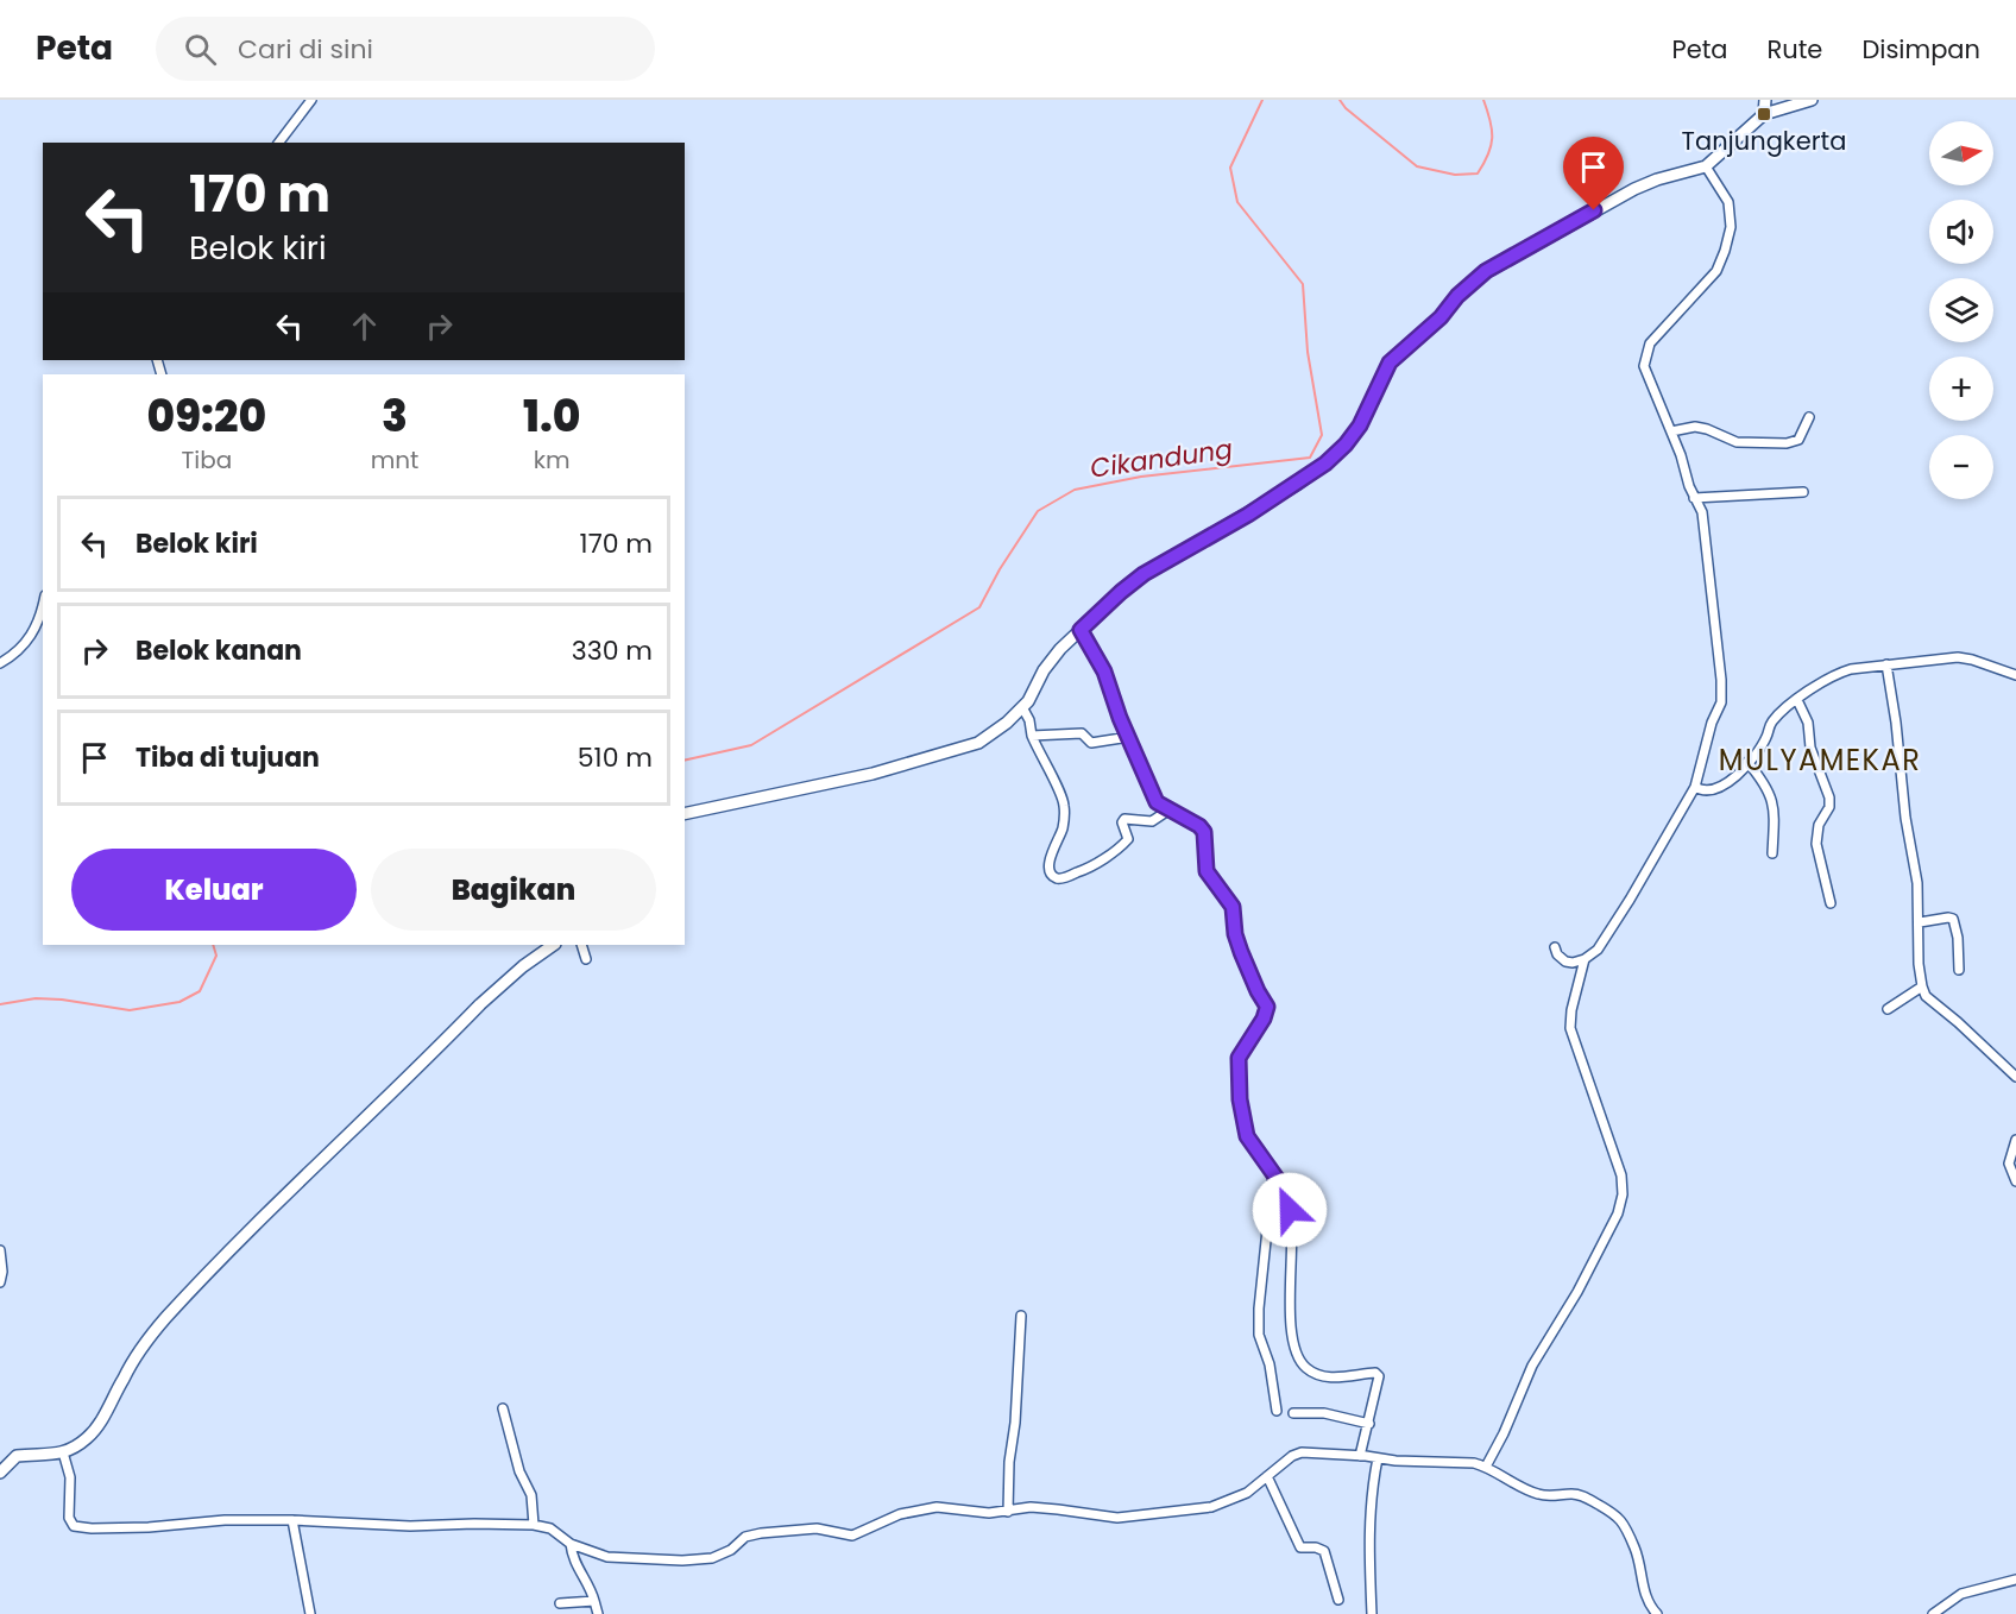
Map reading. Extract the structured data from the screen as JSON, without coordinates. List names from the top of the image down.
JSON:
{
  "districts": ["MULYAMEKAR"],
  "water": ["Cikandung"],
  "places": {
    "transit": ["Tanjungkerta"]
  },
  "north": "right",
  "page": {
    "header": "Peta",
    "search": "Cari di sini",
    "nav": ["Peta", "Rute", "Disimpan"],
    "map_buttons": ["+", "−"],
    "turn": ["170 m", "Belok kiri"],
    "eta": [
      "09:20",
      "Tiba",
      "3",
      "mnt",
      "1.0",
      "km"
    ],
    "list": [
      {
        "name": "Belok kiri",
        "value": "170 m"
      },
      {
        "name": "Belok kanan",
        "value": "330 m"
      },
      {
        "name": "Tiba di tujuan",
        "value": "510 m"
      }
    ],
    "buttons": ["Keluar", "Bagikan"]
  }
}
